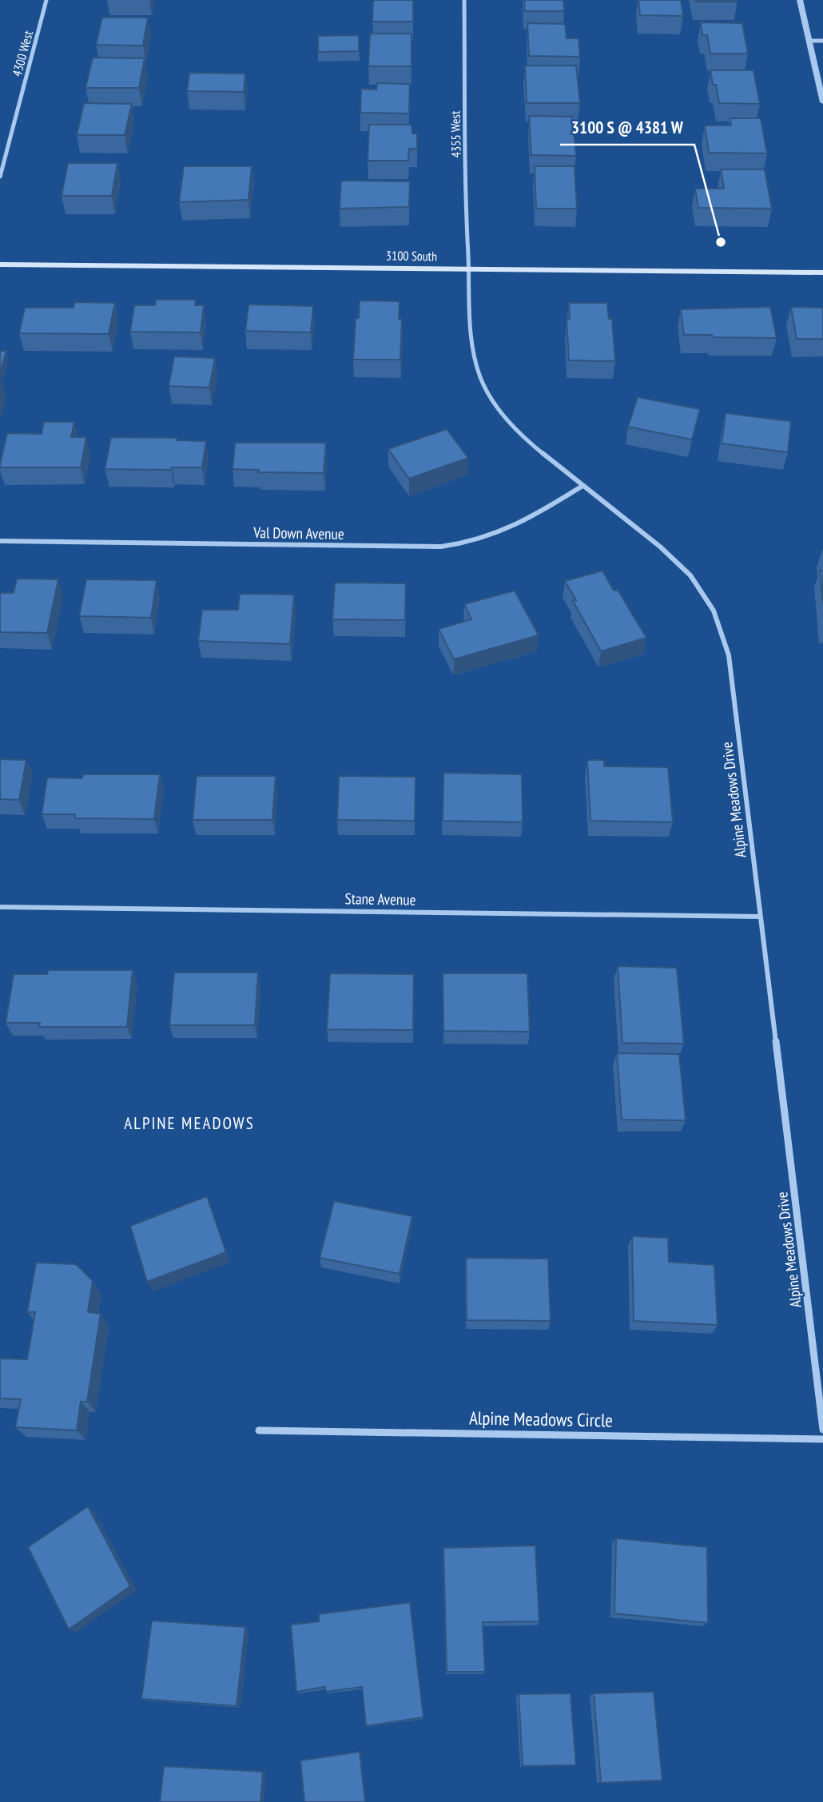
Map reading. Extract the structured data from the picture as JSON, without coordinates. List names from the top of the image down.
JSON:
{
  "streets": {
    "main road": ["3100 South"],
    "street": [
      "4300 West",
      "4355 West",
      "Val Down Avenue",
      "Alpine Meadows Drive",
      "Stane Avenue",
      "Alpine Meadows Circle"
    ]
  },
  "crossings": [
    ["4355 West", "3100 South"],
    ["4355 West", "Alpine Meadows Drive"],
    ["3100 South", "Alpine Meadows Drive"],
    ["Val Down Avenue", "Alpine Meadows Drive"],
    ["Alpine Meadows Drive", "Stane Avenue"]
  ],
  "districts": ["ALPINE MEADOWS"],
  "places": ["3100 S @ 4381 W"]
}
